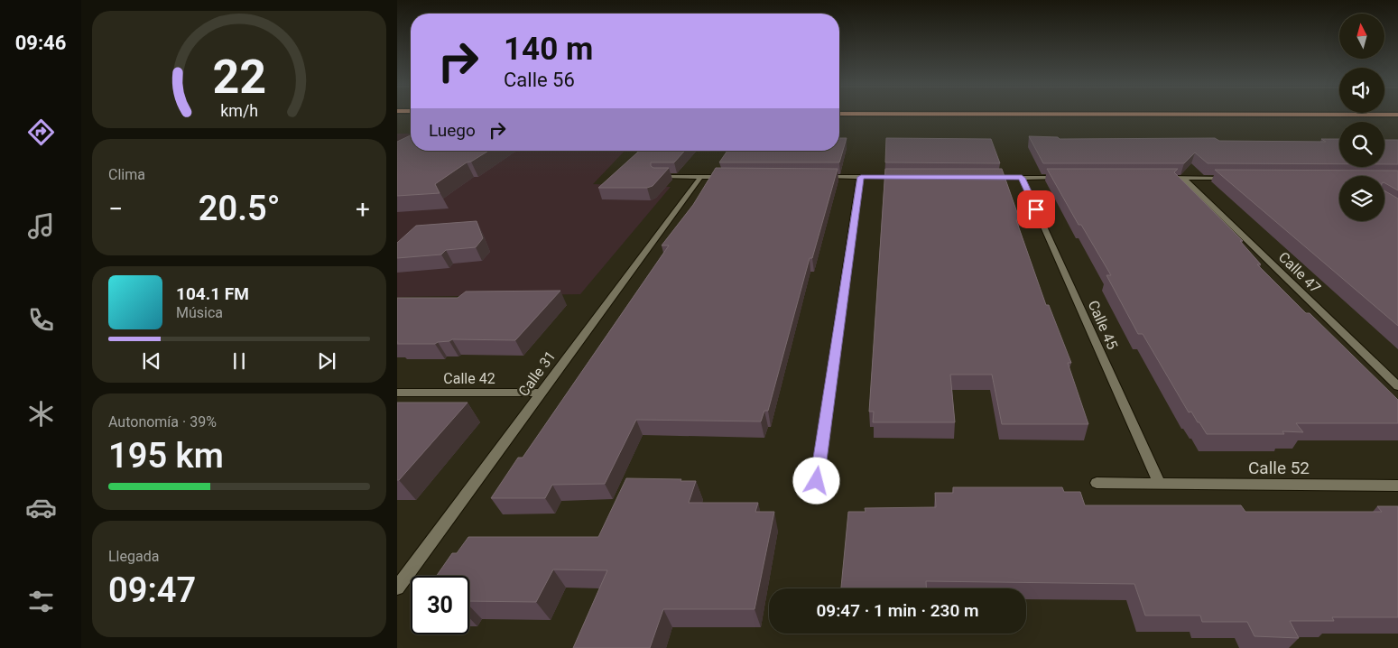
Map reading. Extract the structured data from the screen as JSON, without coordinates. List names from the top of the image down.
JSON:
{
  "streets": {
    "street": [
      "Calle 47",
      "Calle 45",
      "Calle 31",
      "Calle 42",
      "Calle 52"
    ]
  },
  "crossings": [
    ["Calle 45", "Calle 52"],
    ["Calle 31", "Calle 42"]
  ],
  "north": "top",
  "page": {
    "tabs": "09:46",
    "turn": ["140 m", "Calle 56"],
    "then": "Luego",
    "tile": [
      "Clima",
      ["Autonomía · 39%", "195 km"],
      ["Llegada", "09:47"]
    ],
    "heat": ["−", "20.5°", "+"],
    "song": ["104.1 FM", "Música"],
    "limit": "30",
    "trip": "09:47 · 1 min · 230 m",
    "gauge": ["22", "km/h"]
  }
}
